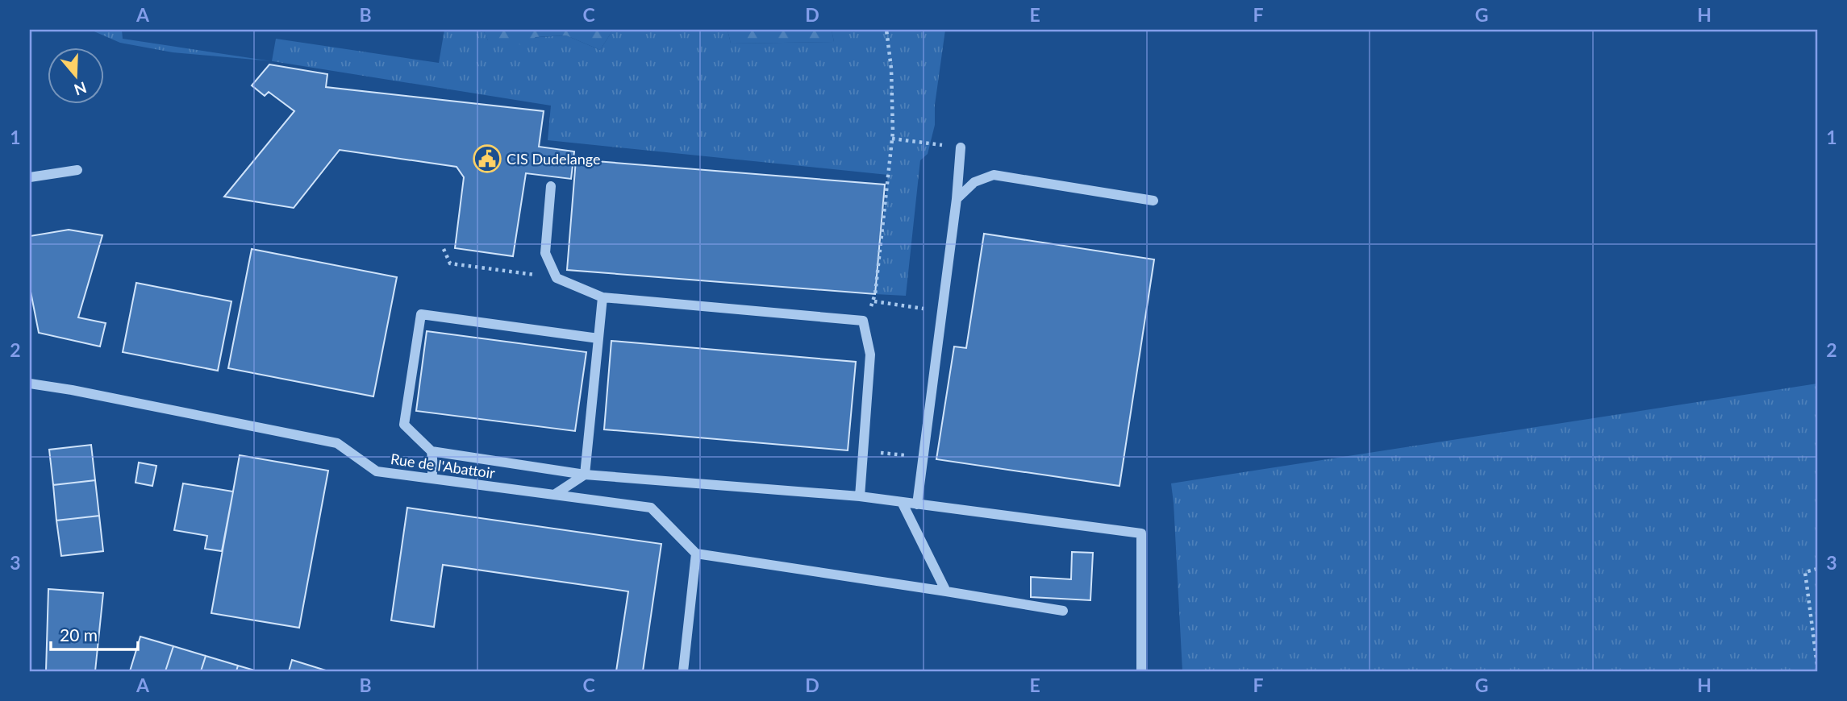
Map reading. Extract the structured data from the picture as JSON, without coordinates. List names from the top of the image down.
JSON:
{
  "streets": {
    "street": ["Rue de l'Abattoir"]
  },
  "places": {
    "public building": ["CIS Dudelange"]
  },
  "scale_bar": "20 m",
  "north": "bottom",
  "grid": {
    "columns": [
      "A",
      "B",
      "C",
      "D",
      "E",
      "F",
      "G",
      "H"
    ],
    "rows": ["1", "2", "3"]
  }
}
